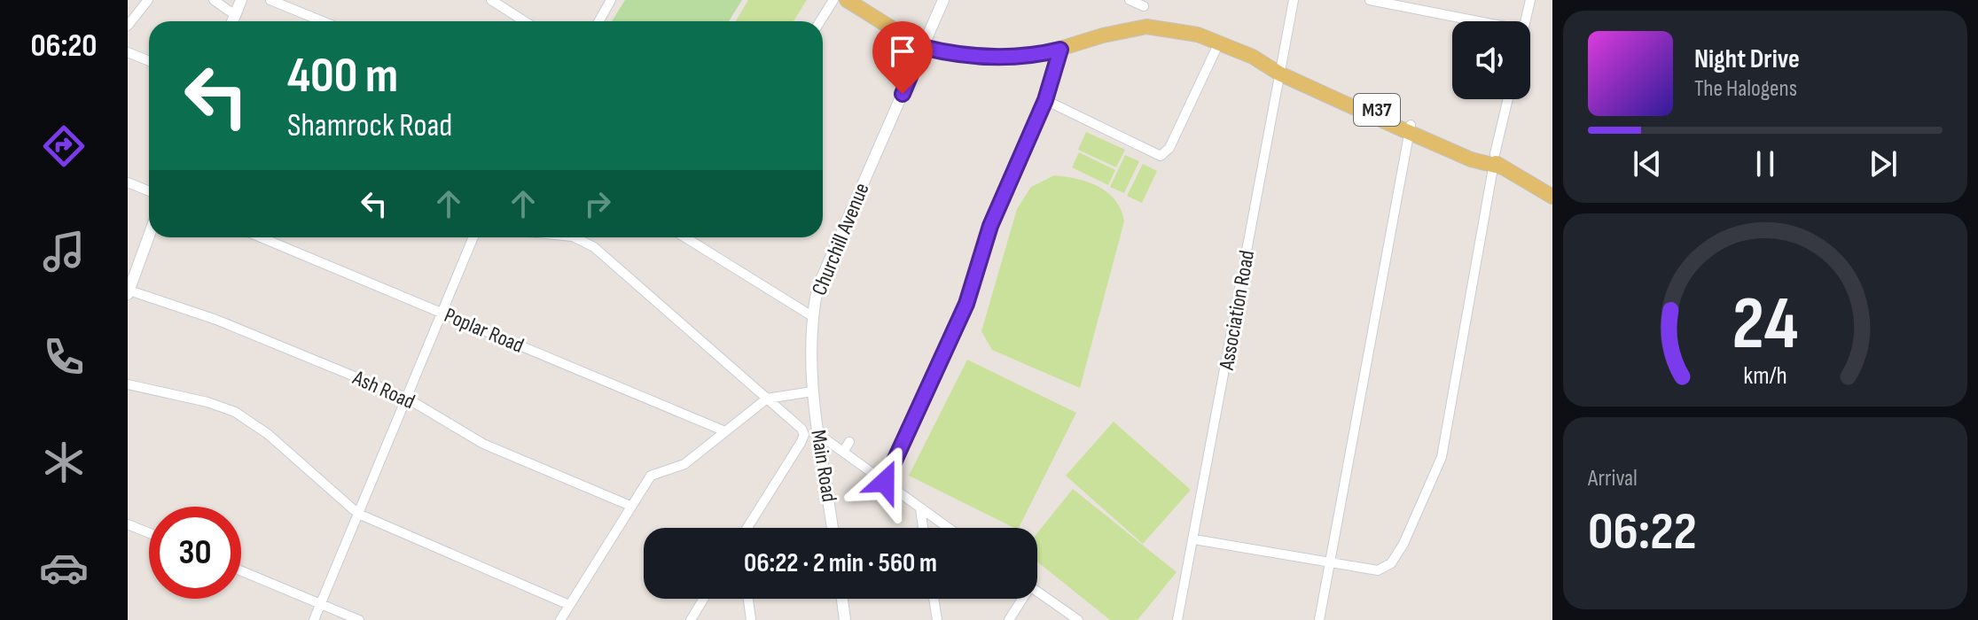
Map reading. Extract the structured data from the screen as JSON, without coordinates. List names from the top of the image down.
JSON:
{
  "streets": {
    "main road": ["M37"],
    "street": [
      "Churchill Avenue",
      "Association Road",
      "Poplar Road",
      "Ash Road",
      "Main Road"
    ]
  },
  "crossings": [
    ["M37", "Churchill Avenue"],
    ["M37", "Association Road"],
    ["Churchill Avenue", "Main Road"]
  ],
  "page": {
    "tabs": "06:20",
    "turn": ["400 m", "Shamrock Road"],
    "song": ["Night Drive", "The Halogens"],
    "tile": ["Arrival", "06:22"],
    "limit": "30",
    "trip": "06:22 · 2 min · 560 m",
    "gauge": ["24", "km/h"]
  }
}
